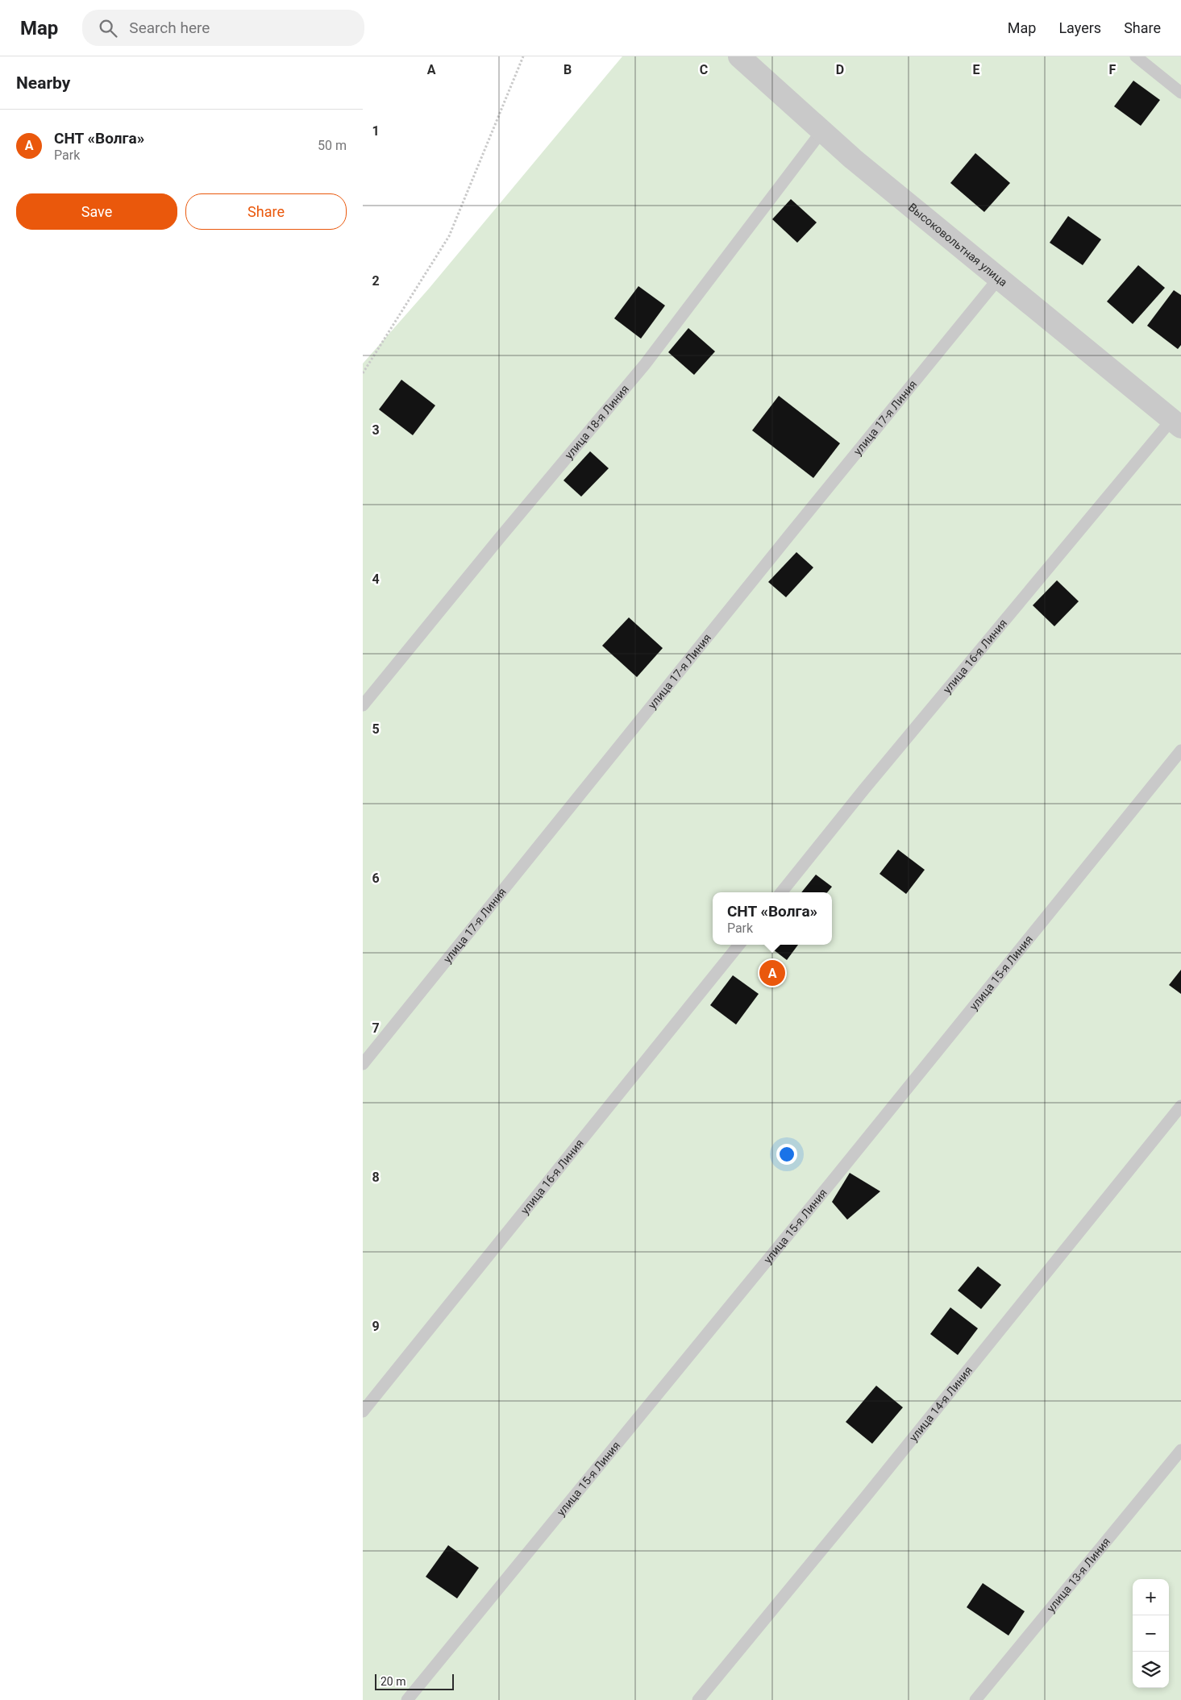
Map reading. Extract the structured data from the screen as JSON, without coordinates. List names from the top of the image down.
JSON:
{
  "streets": {
    "street": ["Высоковольтная улица"],
    "lane": [
      "улица 17-я Линия",
      "улица 18-я Линия",
      "улица 16-я Линия",
      "улица 15-я Линия",
      "улица 14-я Линия",
      "улица 13-я Линия"
    ]
  },
  "crossings": [
    ["Высоковольтная улица", "улица 17-я Линия"],
    ["Высоковольтная улица", "улица 18-я Линия"],
    ["Высоковольтная улица", "улица 16-я Линия"]
  ],
  "scale_bar": "20 m",
  "page": {
    "header": "Map",
    "search": "Search here",
    "nav": ["Map", "Layers", "Share"],
    "heading": "Nearby",
    "list": [
      {
        "mark": "A",
        "name": "СНТ «Волга»",
        "note": "Park",
        "value": "50 m"
      }
    ],
    "buttons": ["Save", "Share"],
    "popup": ["СНТ «Волга»", "Park"],
    "pins": "A",
    "map_buttons": ["+", "−"],
    "scale": "20 m"
  },
  "grid": {
    "columns": [
      "A",
      "B",
      "C",
      "D",
      "E",
      "F"
    ],
    "rows": [
      "1",
      "2",
      "3",
      "4",
      "5",
      "6",
      "7",
      "8",
      "9"
    ]
  }
}
